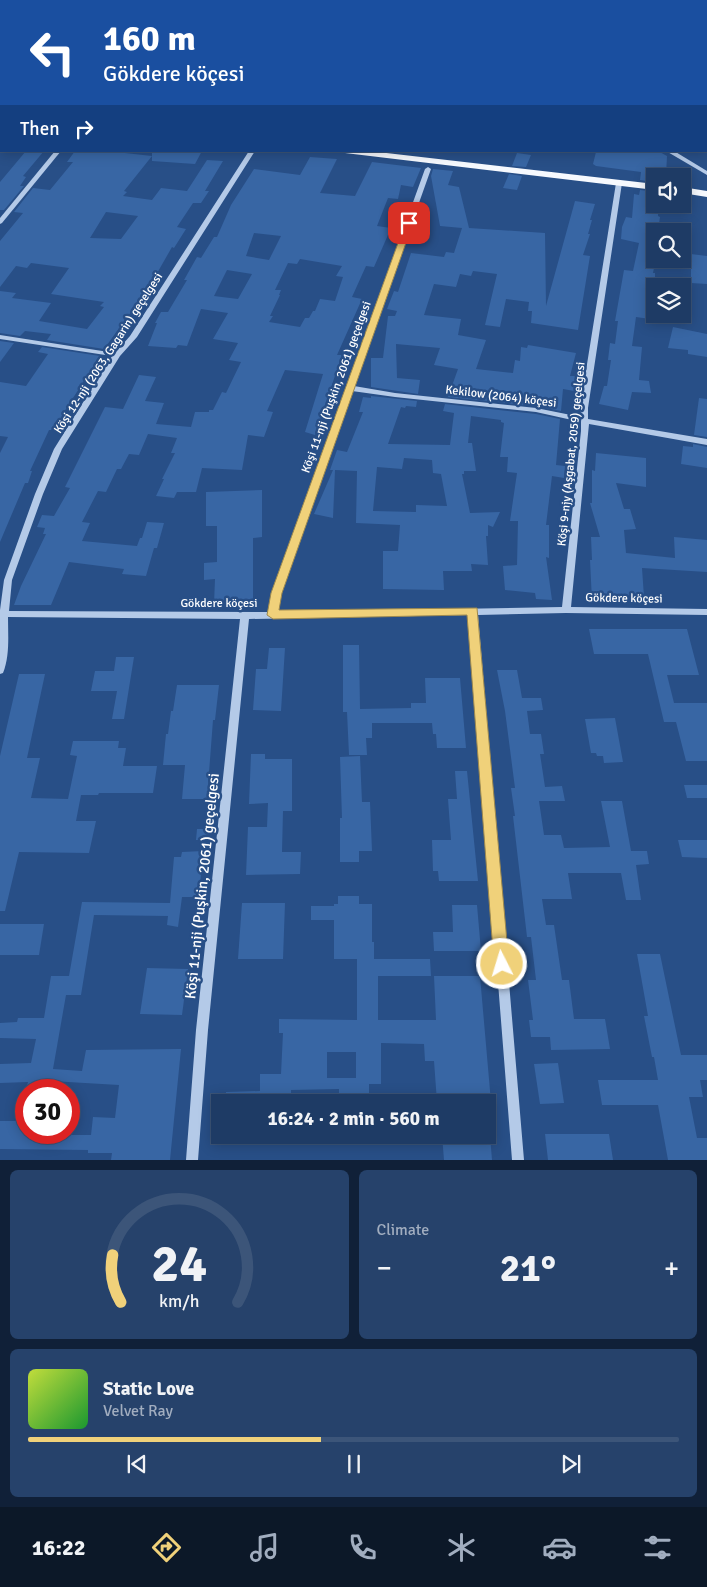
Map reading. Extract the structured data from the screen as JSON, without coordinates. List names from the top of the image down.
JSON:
{
  "streets": {
    "street": [
      "Köşi 12-nji (2063, Gagarin) geçelgesi",
      "Köşi 11-nji (Puşkin, 2061) geçelgesi",
      "Kekilow (2064) köçesi",
      "Köşi 9-njy (Aşgabat, 2059) geçelgesi",
      "Gökdere köçesi"
    ]
  },
  "crossings": [
    ["Köşi 12-nji (2063, Gagarin) geçelgesi", "Gökdere köçesi"],
    ["Köşi 11-nji (Puşkin, 2061) geçelgesi", "Kekilow (2064) köçesi"],
    ["Köşi 11-nji (Puşkin, 2061) geçelgesi", "Gökdere köçesi"],
    ["Kekilow (2064) köçesi", "Köşi 9-njy (Aşgabat, 2059) geçelgesi"],
    ["Köşi 9-njy (Aşgabat, 2059) geçelgesi", "Gökdere köçesi"]
  ],
  "page": {
    "turn": ["160 m", "Gökdere köçesi"],
    "then": "Then",
    "limit": "30",
    "trip": "16:24 · 2 min · 560 m",
    "tile": "Climate",
    "heat": ["−", "21°", "+"],
    "song": ["Static Love", "Velvet Ray"],
    "tabs": "16:22",
    "gauge": ["24", "km/h"]
  }
}
